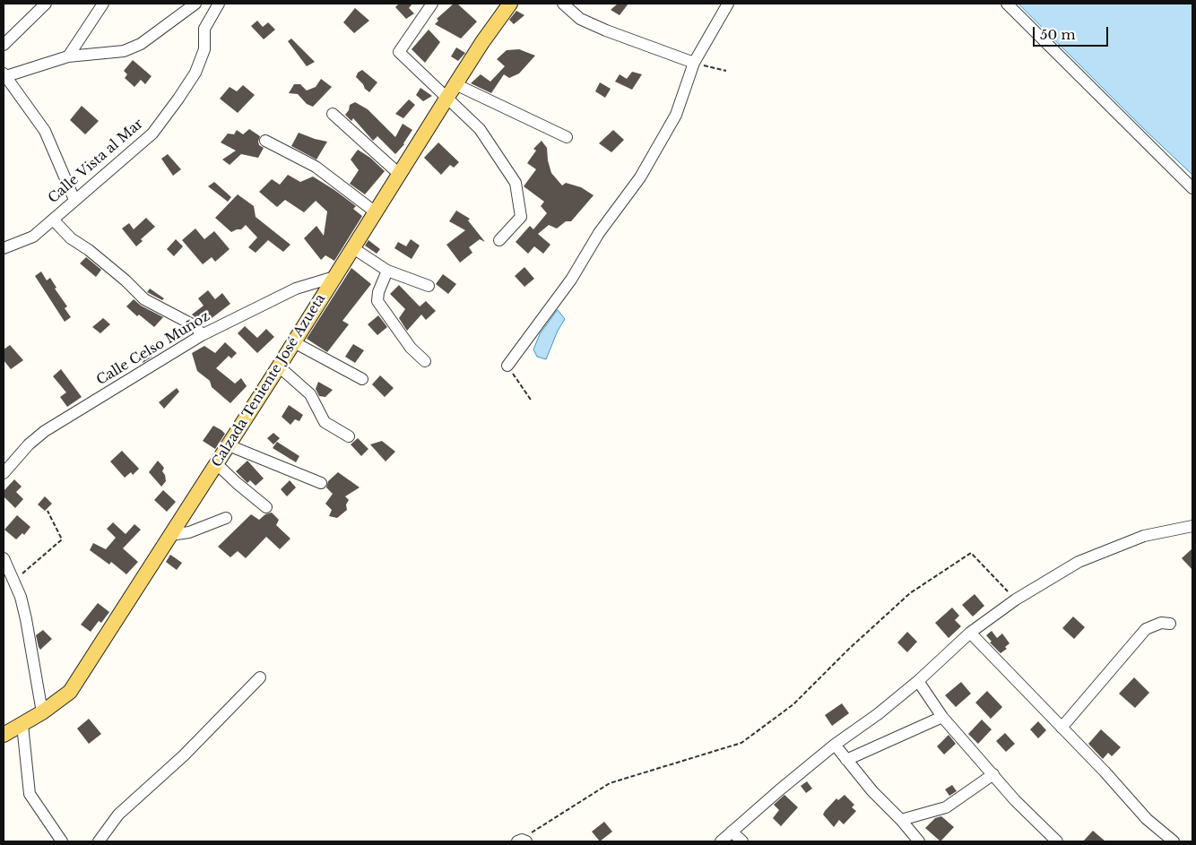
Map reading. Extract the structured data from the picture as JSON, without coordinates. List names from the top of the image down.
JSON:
{
  "streets": {
    "main road": ["Calzada Teniente José Azueta"],
    "street": ["Calle Vista al Mar", "Calle Celso Muñoz"]
  },
  "crossings": [
    ["Calle Celso Muñoz", "Calzada Teniente José Azueta"]
  ],
  "scale_bar": "50 m"
}
